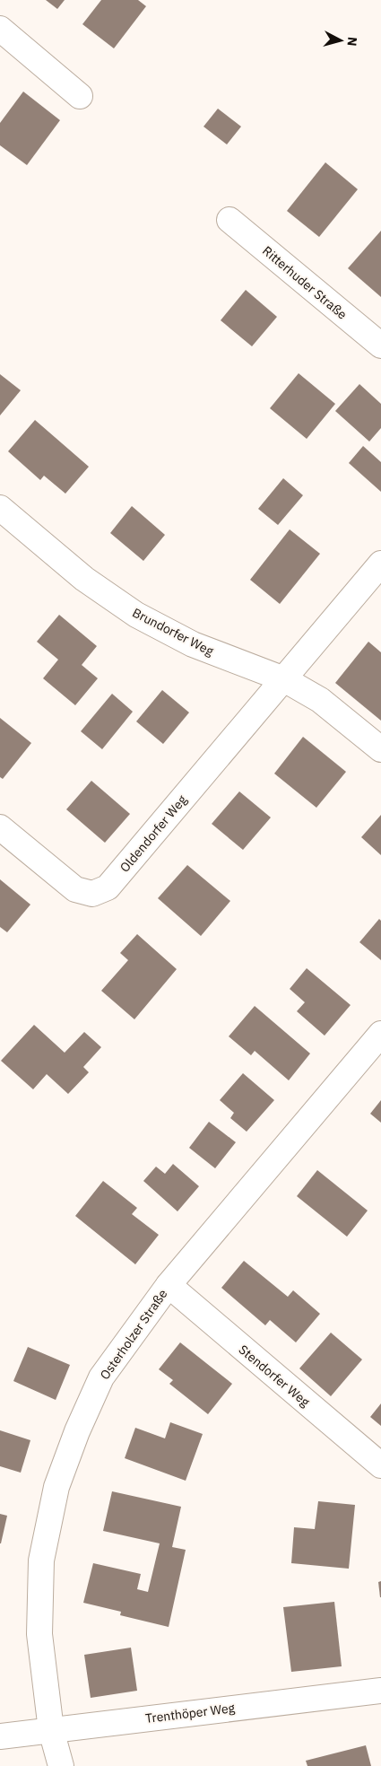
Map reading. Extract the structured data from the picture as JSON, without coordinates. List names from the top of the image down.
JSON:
{
  "streets": {
    "street": [
      "Ritterhuder Straße",
      "Brundorfer Weg",
      "Oldendorfer Weg",
      "Osterholzer Straße",
      "Stendorfer Weg",
      "Trenthöper Weg"
    ]
  },
  "crossings": [
    ["Brundorfer Weg", "Oldendorfer Weg"],
    ["Osterholzer Straße", "Stendorfer Weg"],
    ["Osterholzer Straße", "Trenthöper Weg"]
  ],
  "north": "right"
}
